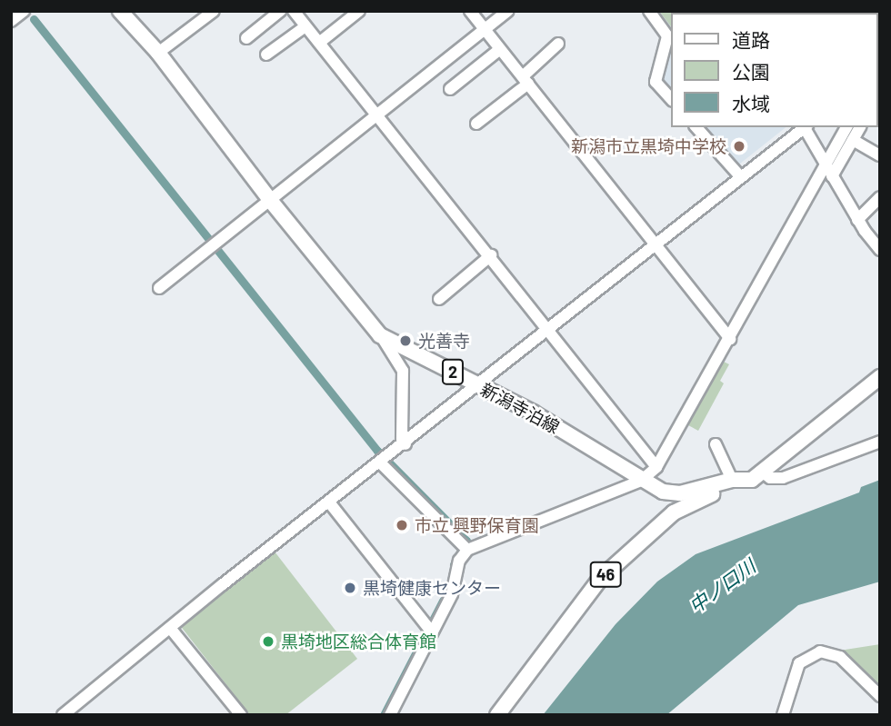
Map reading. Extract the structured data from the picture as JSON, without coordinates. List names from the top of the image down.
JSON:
{
  "streets": {
    "main road": ["2", "新潟寺泊線", "46"]
  },
  "crossings": [
    ["新潟寺泊線", "46"]
  ],
  "water": ["中ノ口川"],
  "places": [
    "新潟市立黒埼中学校",
    "光善寺",
    "市立 興野保育園",
    "黒埼健康センター",
    "黒埼地区総合体育館"
  ],
  "legend": ["道路", "公園", "水域"]
}
